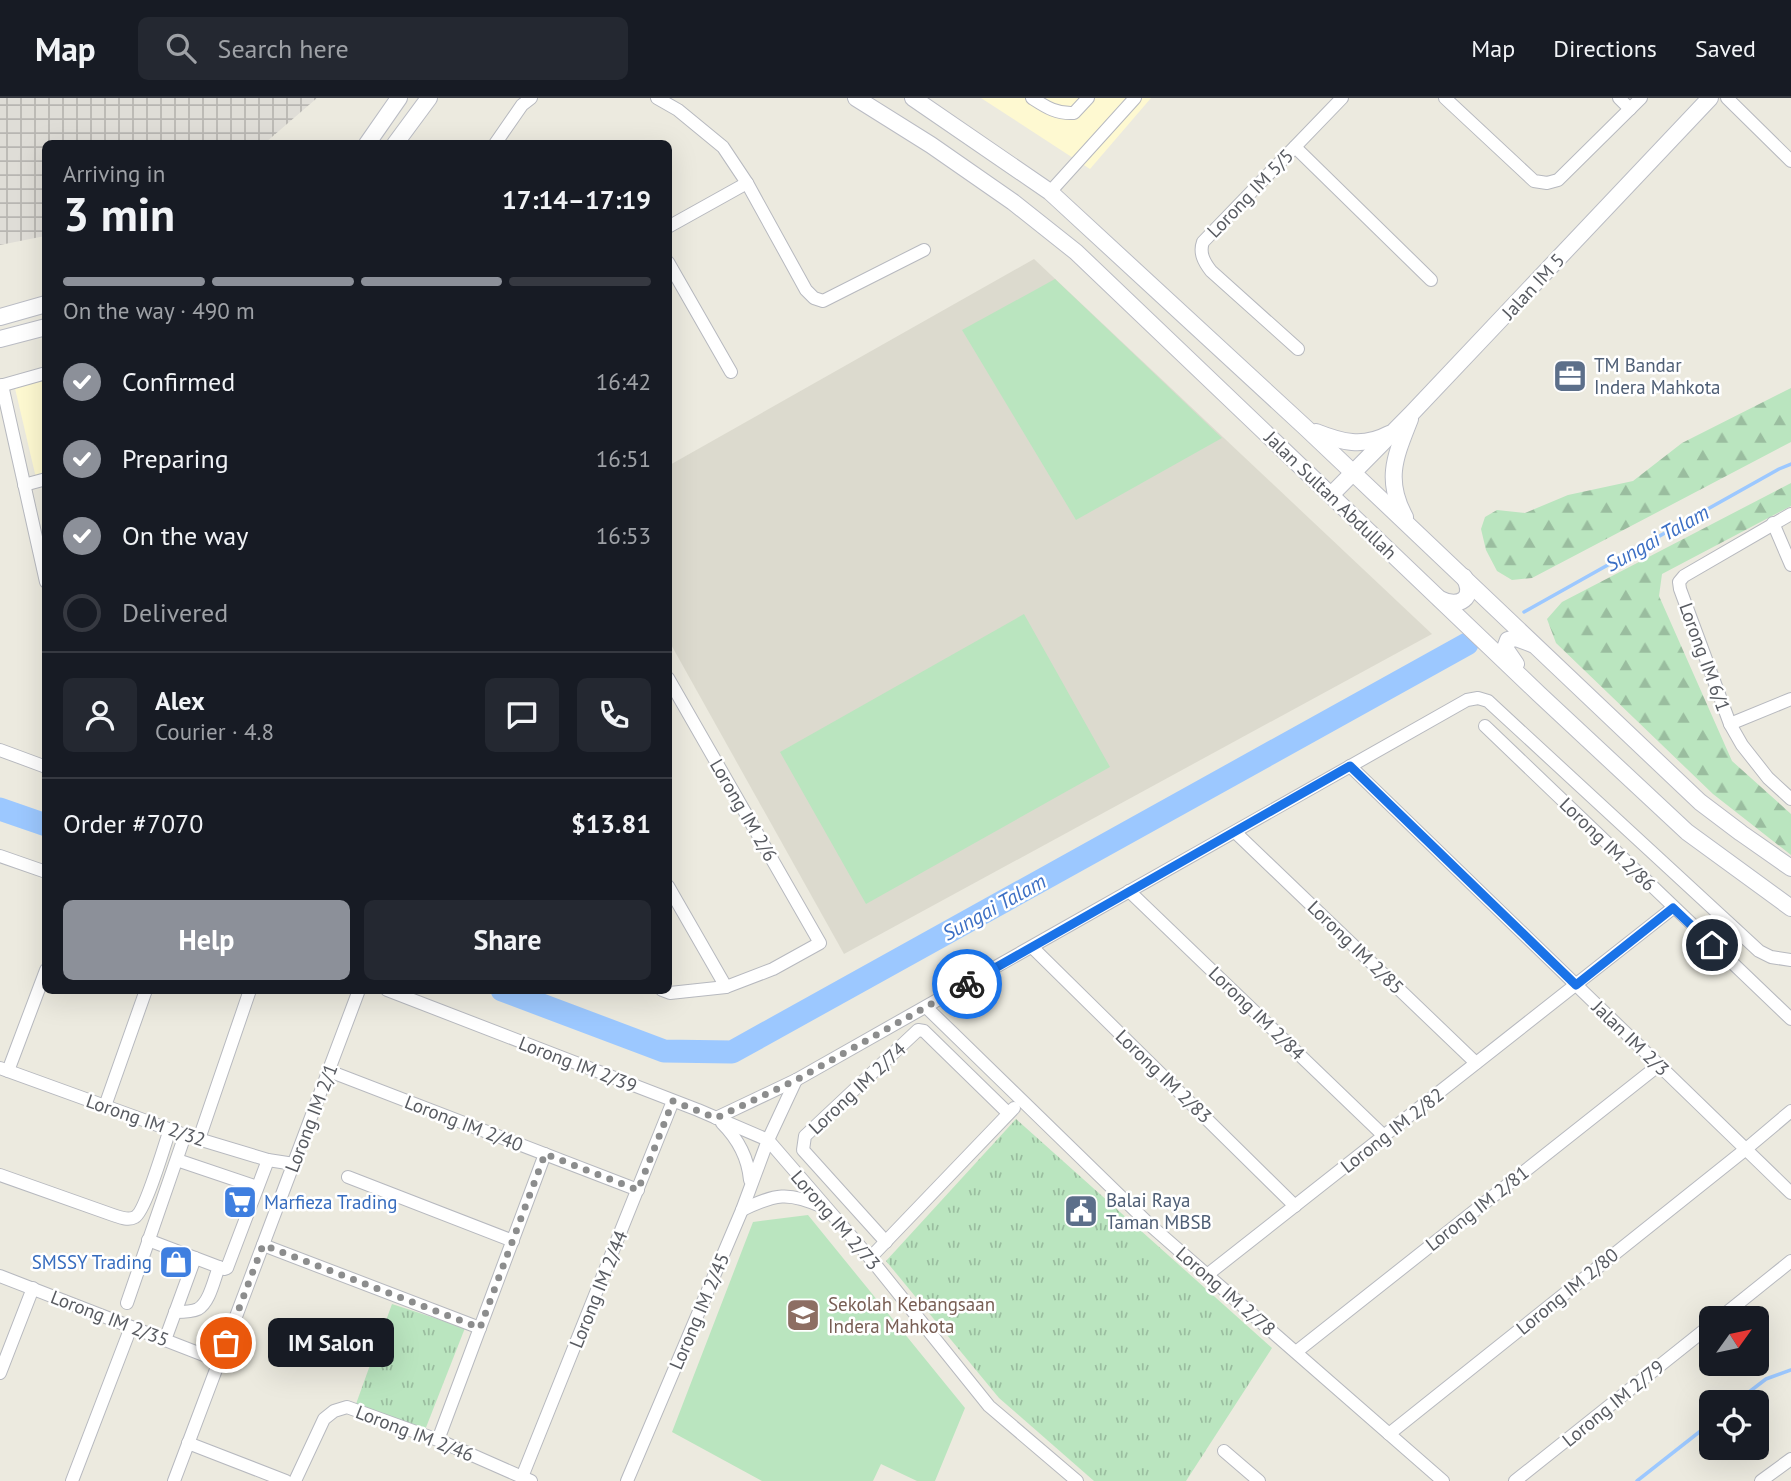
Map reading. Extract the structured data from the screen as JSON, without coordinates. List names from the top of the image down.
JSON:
{
  "streets": {
    "main road": ["Jalan IM 5", "Jalan Sultan Abdullah"],
    "street": [
      "Lorong IM 5/5",
      "Lorong IM 6/1",
      "Lorong IM 2/6",
      "Lorong IM 2/86",
      "Lorong IM 2/85",
      "Lorong IM 2/84",
      "Jalan IM 2/3",
      "Lorong IM 2/39",
      "Lorong IM 2/83",
      "Lorong IM 2/74",
      "Lorong IM 2/1",
      "Lorong IM 2/32",
      "Lorong IM 2/40",
      "Lorong IM 2/82",
      "Lorong IM 2/81",
      "Lorong IM 2/73",
      "Lorong IM 2/44",
      "Lorong IM 2/78",
      "Lorong IM 2/80",
      "Lorong IM 2/45",
      "Lorong IM 2/35",
      "Lorong IM 2/79",
      "Lorong IM 2/46"
    ]
  },
  "crossings": [
    ["Jalan IM 5", "Jalan Sultan Abdullah"],
    ["Lorong IM 2/86", "Lorong IM 2/82"],
    ["Lorong IM 2/85", "Lorong IM 2/82"],
    ["Lorong IM 2/84", "Lorong IM 2/82"],
    ["Jalan IM 2/3", "Lorong IM 2/82"],
    ["Jalan IM 2/3", "Lorong IM 2/81"],
    ["Jalan IM 2/3", "Lorong IM 2/80"],
    ["Lorong IM 2/39", "Lorong IM 2/73"],
    ["Lorong IM 2/39", "Lorong IM 2/44"],
    ["Lorong IM 2/39", "Lorong IM 2/45"],
    ["Lorong IM 2/83", "Lorong IM 2/82"],
    ["Lorong IM 2/1", "Lorong IM 2/32"],
    ["Lorong IM 2/1", "Lorong IM 2/40"],
    ["Lorong IM 2/1", "Lorong IM 2/35"],
    ["Lorong IM 2/40", "Lorong IM 2/44"],
    ["Lorong IM 2/82", "Lorong IM 2/78"],
    ["Lorong IM 2/81", "Lorong IM 2/78"],
    ["Lorong IM 2/73", "Lorong IM 2/45"],
    ["Lorong IM 2/44", "Lorong IM 2/46"],
    ["Lorong IM 2/78", "Lorong IM 2/80"]
  ],
  "water": ["Sungai Talam"],
  "places": {
    "office": ["TM Bandar Indera Mahkota"],
    "supermarket": ["Marfieza Trading"],
    "public building": ["Balai Raya Taman MBSB"],
    "shop": ["SMSSY Trading"],
    "school or university": ["Sekolah Kebangsaan Indera Mahkota"],
    "other": ["IM Salon"]
  },
  "north": "top right",
  "page": {
    "header": "Map",
    "search": "Search here",
    "nav": ["Map", "Directions", "Saved"],
    "heading": ["3 min", "Arriving in", "17:14–17:19"],
    "panel": [
      "Alex",
      "Courier · 4.8",
      "Order #7070",
      "$13.81"
    ],
    "bar": "On the way · 490 m",
    "list": [
      ["Confirmed", "16:42"],
      ["Preparing", "16:51"],
      ["On the way", "16:53"],
      "Delivered"
    ],
    "buttons": ["Help", "Share"],
    "bubble": "IM Salon"
  }
}
